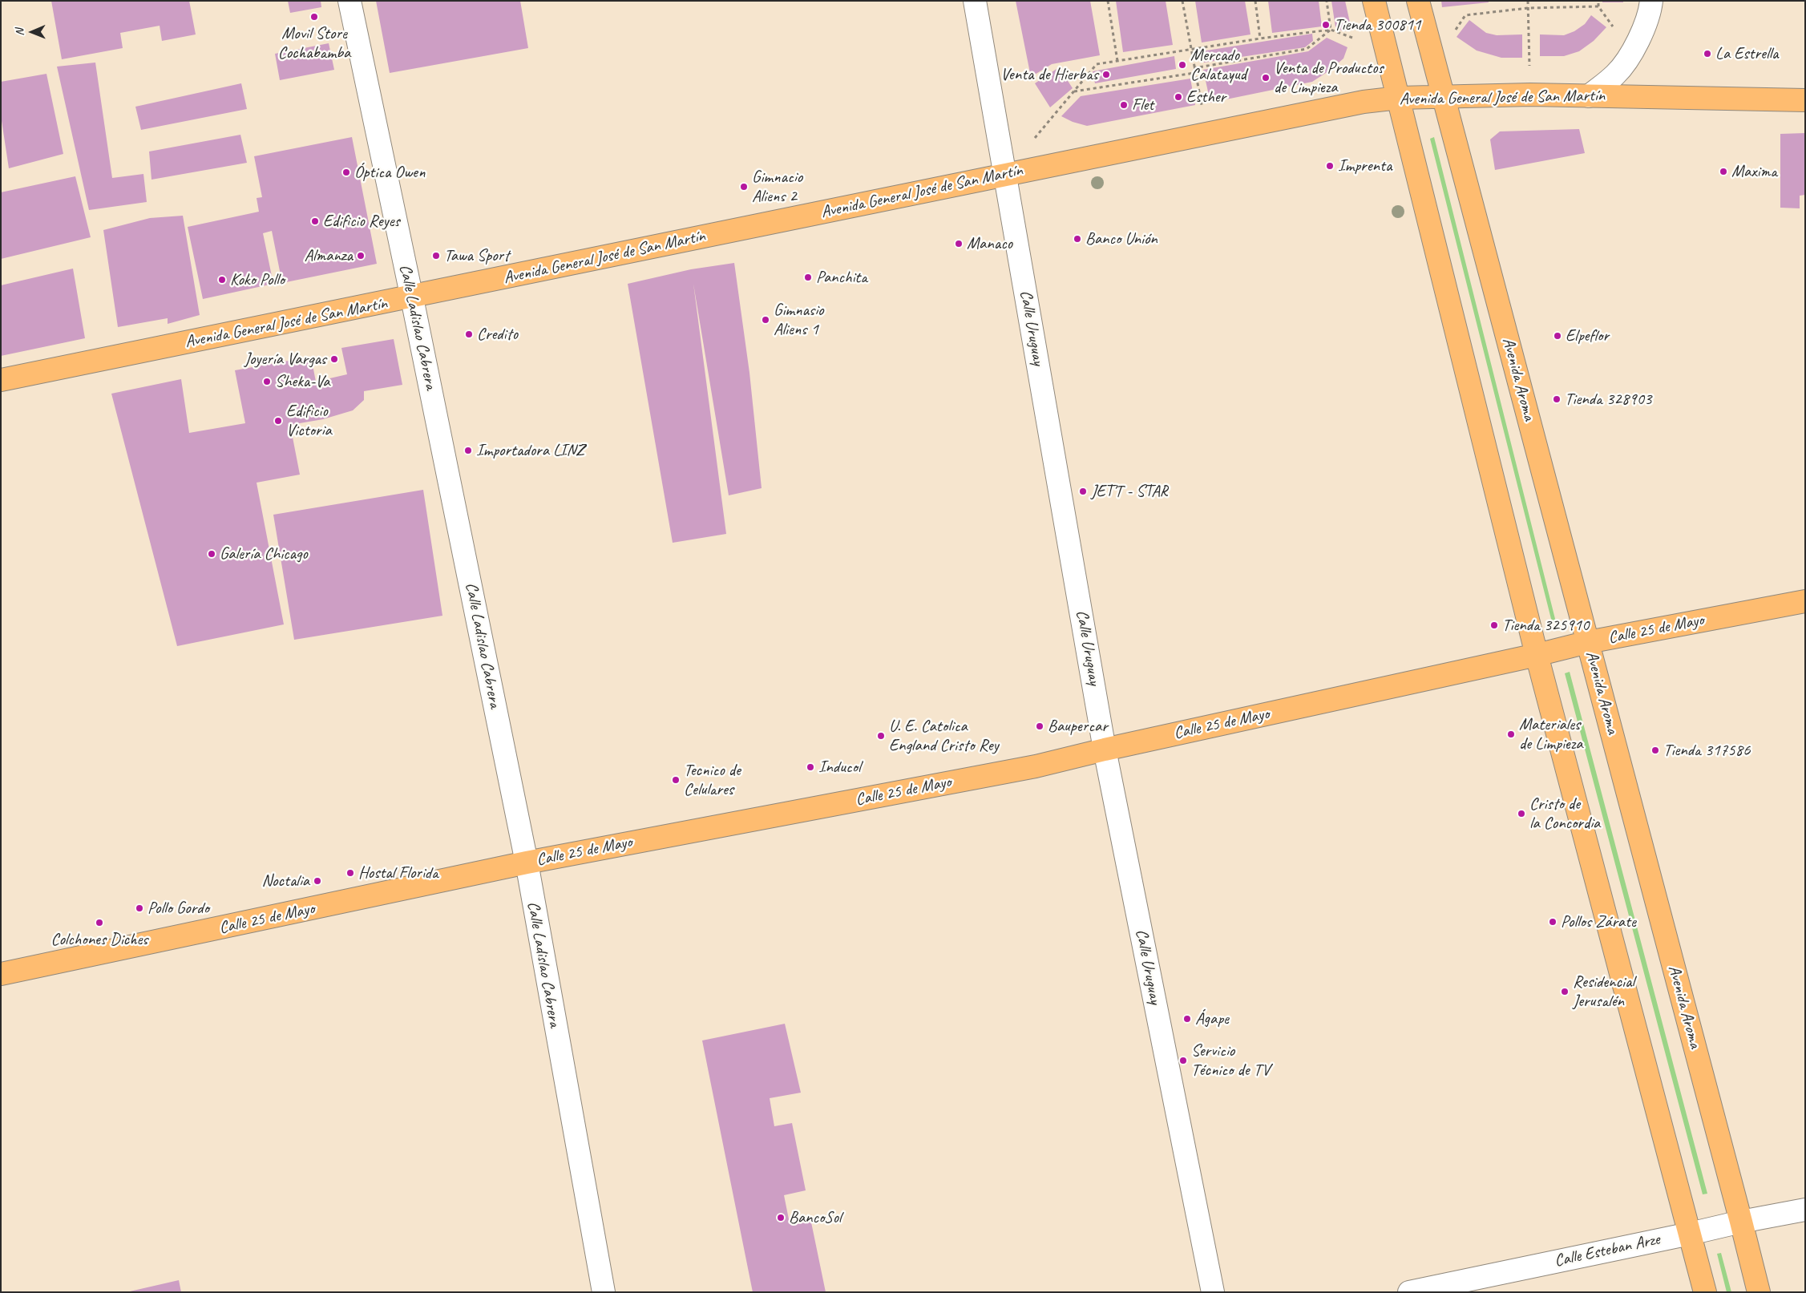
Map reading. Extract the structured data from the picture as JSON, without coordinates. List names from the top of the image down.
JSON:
{
  "streets": {
    "main road": ["Avenida General José de San Martín", "Avenida Aroma", "Calle 25 de Mayo"],
    "street": ["Calle Ladislao Cabrera", "Calle Uruguay", "Calle Esteban Arze"]
  },
  "crossings": [
    ["Avenida General José de San Martín", "Calle Ladislao Cabrera"],
    ["Avenida General José de San Martín", "Calle Uruguay"],
    ["Avenida General José de San Martín", "Avenida Aroma"],
    ["Calle Ladislao Cabrera", "Calle 25 de Mayo"],
    ["Calle Uruguay", "Calle 25 de Mayo"],
    ["Avenida Aroma", "Calle 25 de Mayo"],
    ["Avenida Aroma", "Calle Esteban Arze"]
  ],
  "places": [
    "Movil Store Cochabamba",
    "Tienda 300811",
    "La Estrella",
    "Mercado Calatayud",
    "Venta de Hierbas",
    "Venta de Productos de Limpieza",
    "Esther",
    "Flet",
    "Imprenta",
    "Maxima",
    "Óptica Owen",
    "Gimnacio Aliens 2",
    "Edificio Reyes",
    "Banco Unión",
    "Manaco",
    "Almanza",
    "Tawa Sport",
    "Panchita",
    "Koko Pollo",
    "Gimnasio Aliens 1",
    "Credito",
    "Elpeflor",
    "Joyería Vargas",
    "Sheka-Va",
    "Tienda 328903",
    "Edificio Victoria",
    "Importadora LINZ",
    "JET'T - STAR",
    "Galería Chicago",
    "Tienda 325910",
    "Baupercar",
    "Materiales de Limpieza",
    "U. E. Catolica England Cristo Rey",
    "Tienda 317586",
    "Inducol",
    "Tecnico de Celulares",
    "Cristo de la Concordia",
    "Hostal Florida",
    "Noctalia",
    "Pollo Gordo",
    "Pollos Zárate",
    "Colchones Diches",
    "Residencial Jerusalén",
    "Ágape",
    "Servicio Técnico de TV",
    "BancoSol"
  ],
  "north": "left"
}
